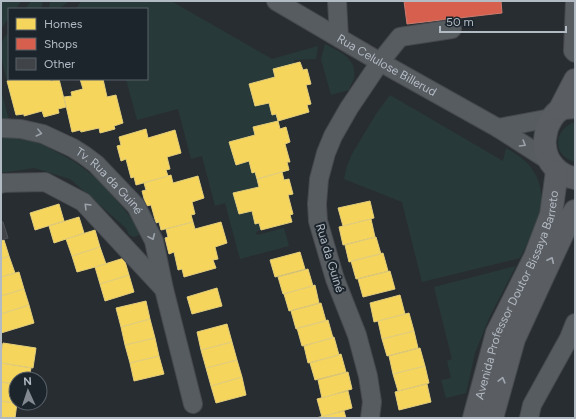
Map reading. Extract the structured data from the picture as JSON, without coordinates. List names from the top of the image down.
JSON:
{
  "streets": {
    "main road": ["Avenida Professor Doutor Bissaya Barreto"],
    "street": ["Rua Celulose Billerud", "Tv. Rua da Guiné", "Rua da Guiné"]
  },
  "crossings": [
    ["Rua Celulose Billerud", "Rua da Guiné"],
    ["Rua Celulose Billerud", "Avenida Professor Doutor Bissaya Barreto"]
  ],
  "legend": ["Homes", "Shops", "Other"],
  "scale_bar": "50 m",
  "north": "top"
}
